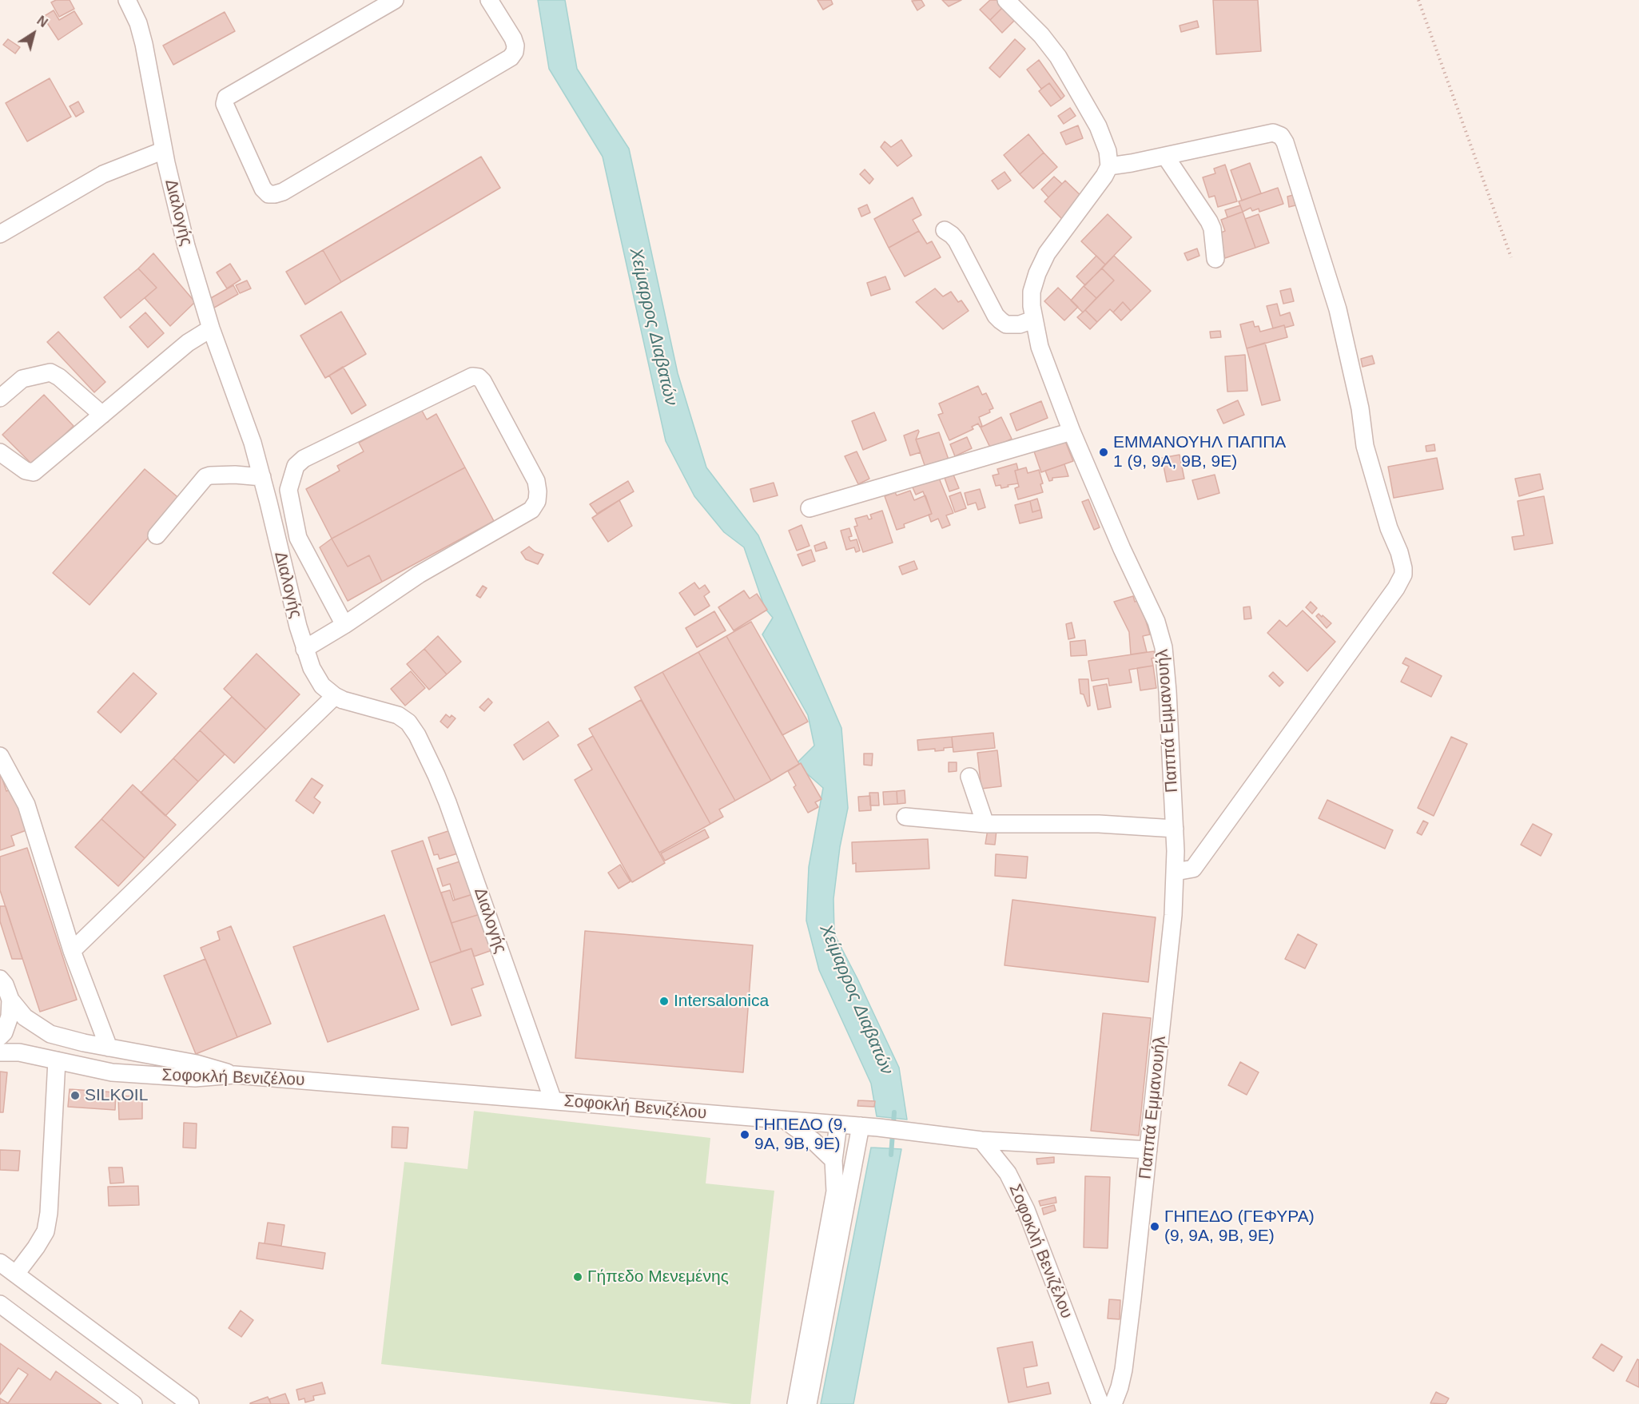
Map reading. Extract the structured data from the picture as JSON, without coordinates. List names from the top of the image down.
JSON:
{
  "streets": {
    "street": ["Διαλογής", "Παππά Εμμανουήλ", "Σοφοκλή Βενιζέλου"]
  },
  "crossings": [
    ["Διαλογής", "Σοφοκλή Βενιζέλου"]
  ],
  "water": ["Χείμαρρος Διαβατών"],
  "places": [
    "ΕΜΜΑΝΟΥΗΛ ΠΑΠΠΑ 1 (9, 9Α, 9Β, 9Ε)",
    "Intersalonica",
    "SILKOIL",
    "ΓΗΠΕΔΟ (9, 9Α, 9Β, 9Ε)",
    "ΓΗΠΕΔΟ (ΓΕΦΥΡΑ) (9, 9Α, 9Β, 9Ε)",
    "Γήπεδο Μενεμένης"
  ],
  "north": "top right"
}
